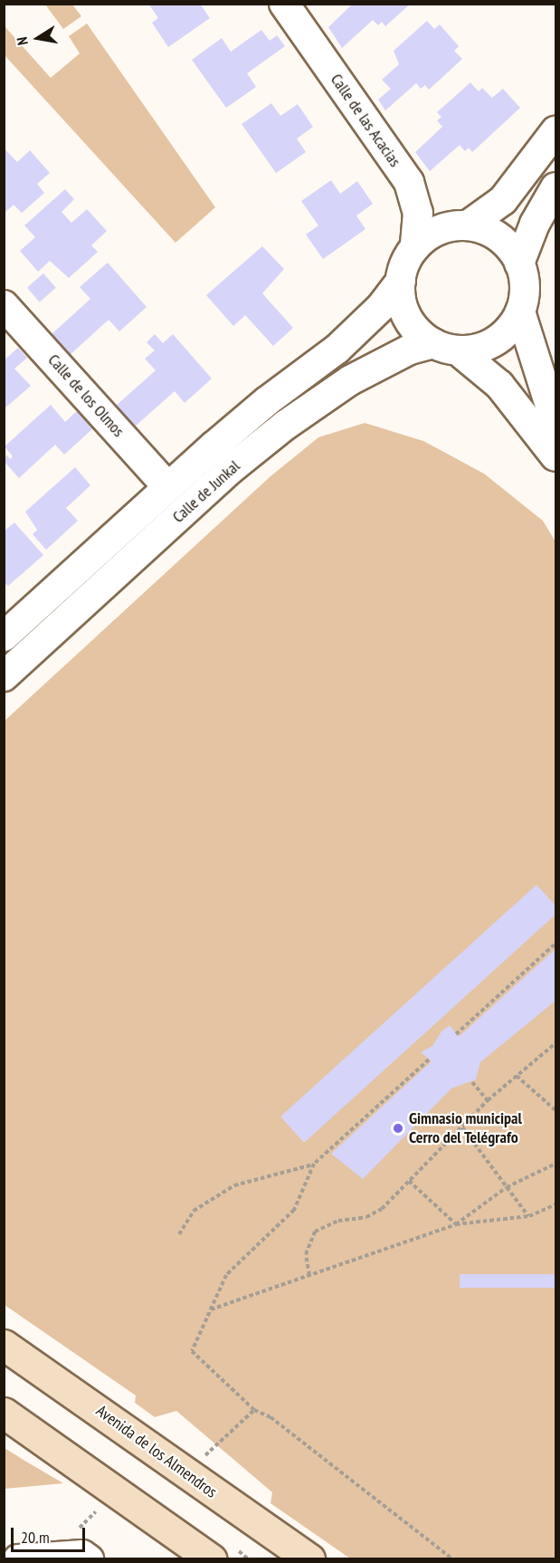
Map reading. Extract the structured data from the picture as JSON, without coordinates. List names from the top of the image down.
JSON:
{
  "streets": {
    "main road": ["Avenida de los Almendros"],
    "street": ["Calle de las Acacias", "Calle de los Olmos", "Calle de Junkal"]
  },
  "crossings": [
    ["Calle de las Acacias", "Calle de Junkal"],
    ["Calle de los Olmos", "Calle de Junkal"]
  ],
  "places": ["Gimnasio municipal Cerro del Telégrafo"],
  "scale_bar": "20 m",
  "north": "left"
}
